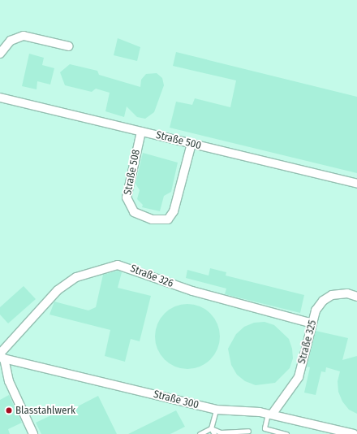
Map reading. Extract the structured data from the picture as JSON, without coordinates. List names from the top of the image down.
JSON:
{
  "streets": {
    "street": [
      "Straße 500",
      "Straße 508",
      "Straße 326",
      "Straße 325",
      "Straße 300"
    ]
  },
  "crossings": [
    ["Straße 500", "Straße 508"],
    ["Straße 326", "Straße 325"],
    ["Straße 326", "Straße 300"],
    ["Straße 325", "Straße 300"]
  ],
  "places": ["Blasstahlwerk"]
}
